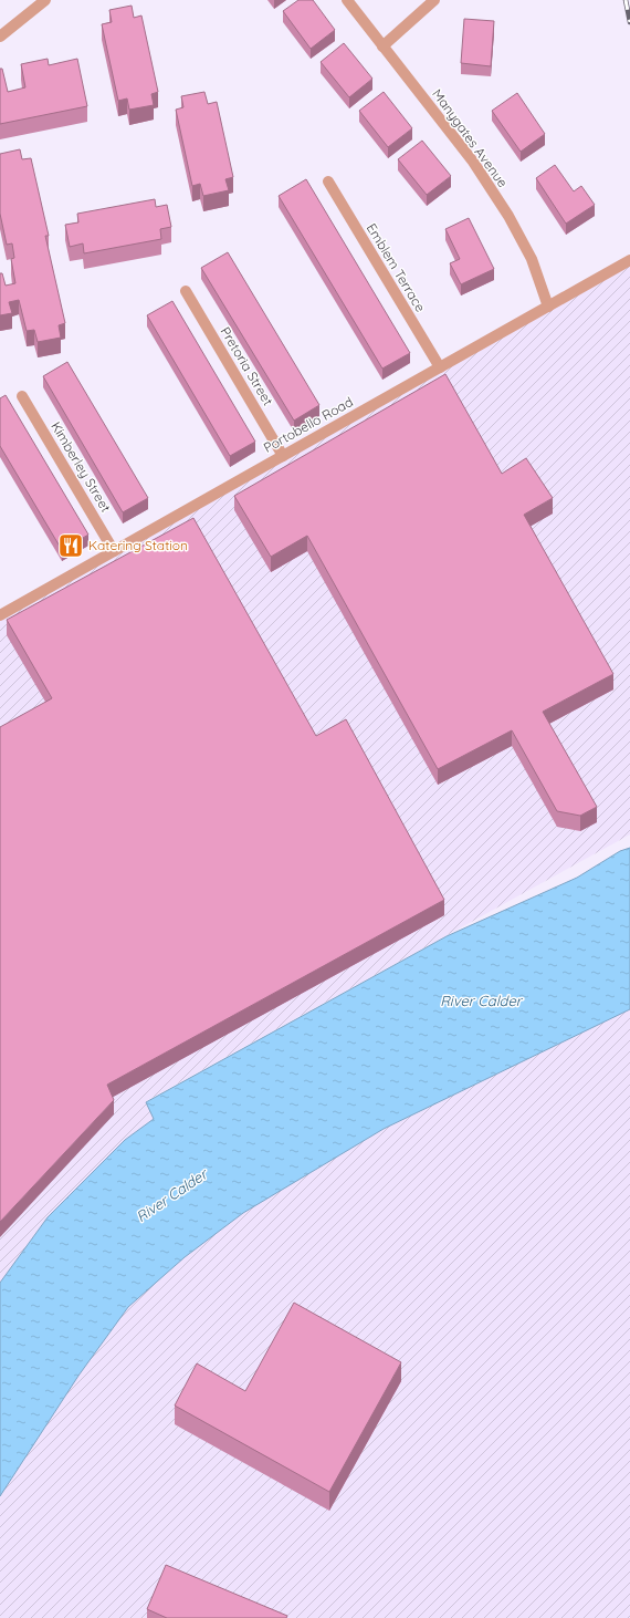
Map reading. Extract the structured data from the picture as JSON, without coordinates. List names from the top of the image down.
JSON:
{
  "streets": {
    "street": [
      "Manygates Avenue",
      "Emblem Terrace",
      "Pretoria Street",
      "Portobello Road",
      "Kimberley Street"
    ]
  },
  "crossings": [
    ["Manygates Avenue", "Portobello Road"],
    ["Emblem Terrace", "Portobello Road"],
    ["Pretoria Street", "Portobello Road"],
    ["Portobello Road", "Kimberley Street"]
  ],
  "water": ["River Calder"],
  "places": {
    "restaurant": ["Katering Station"]
  }
}
